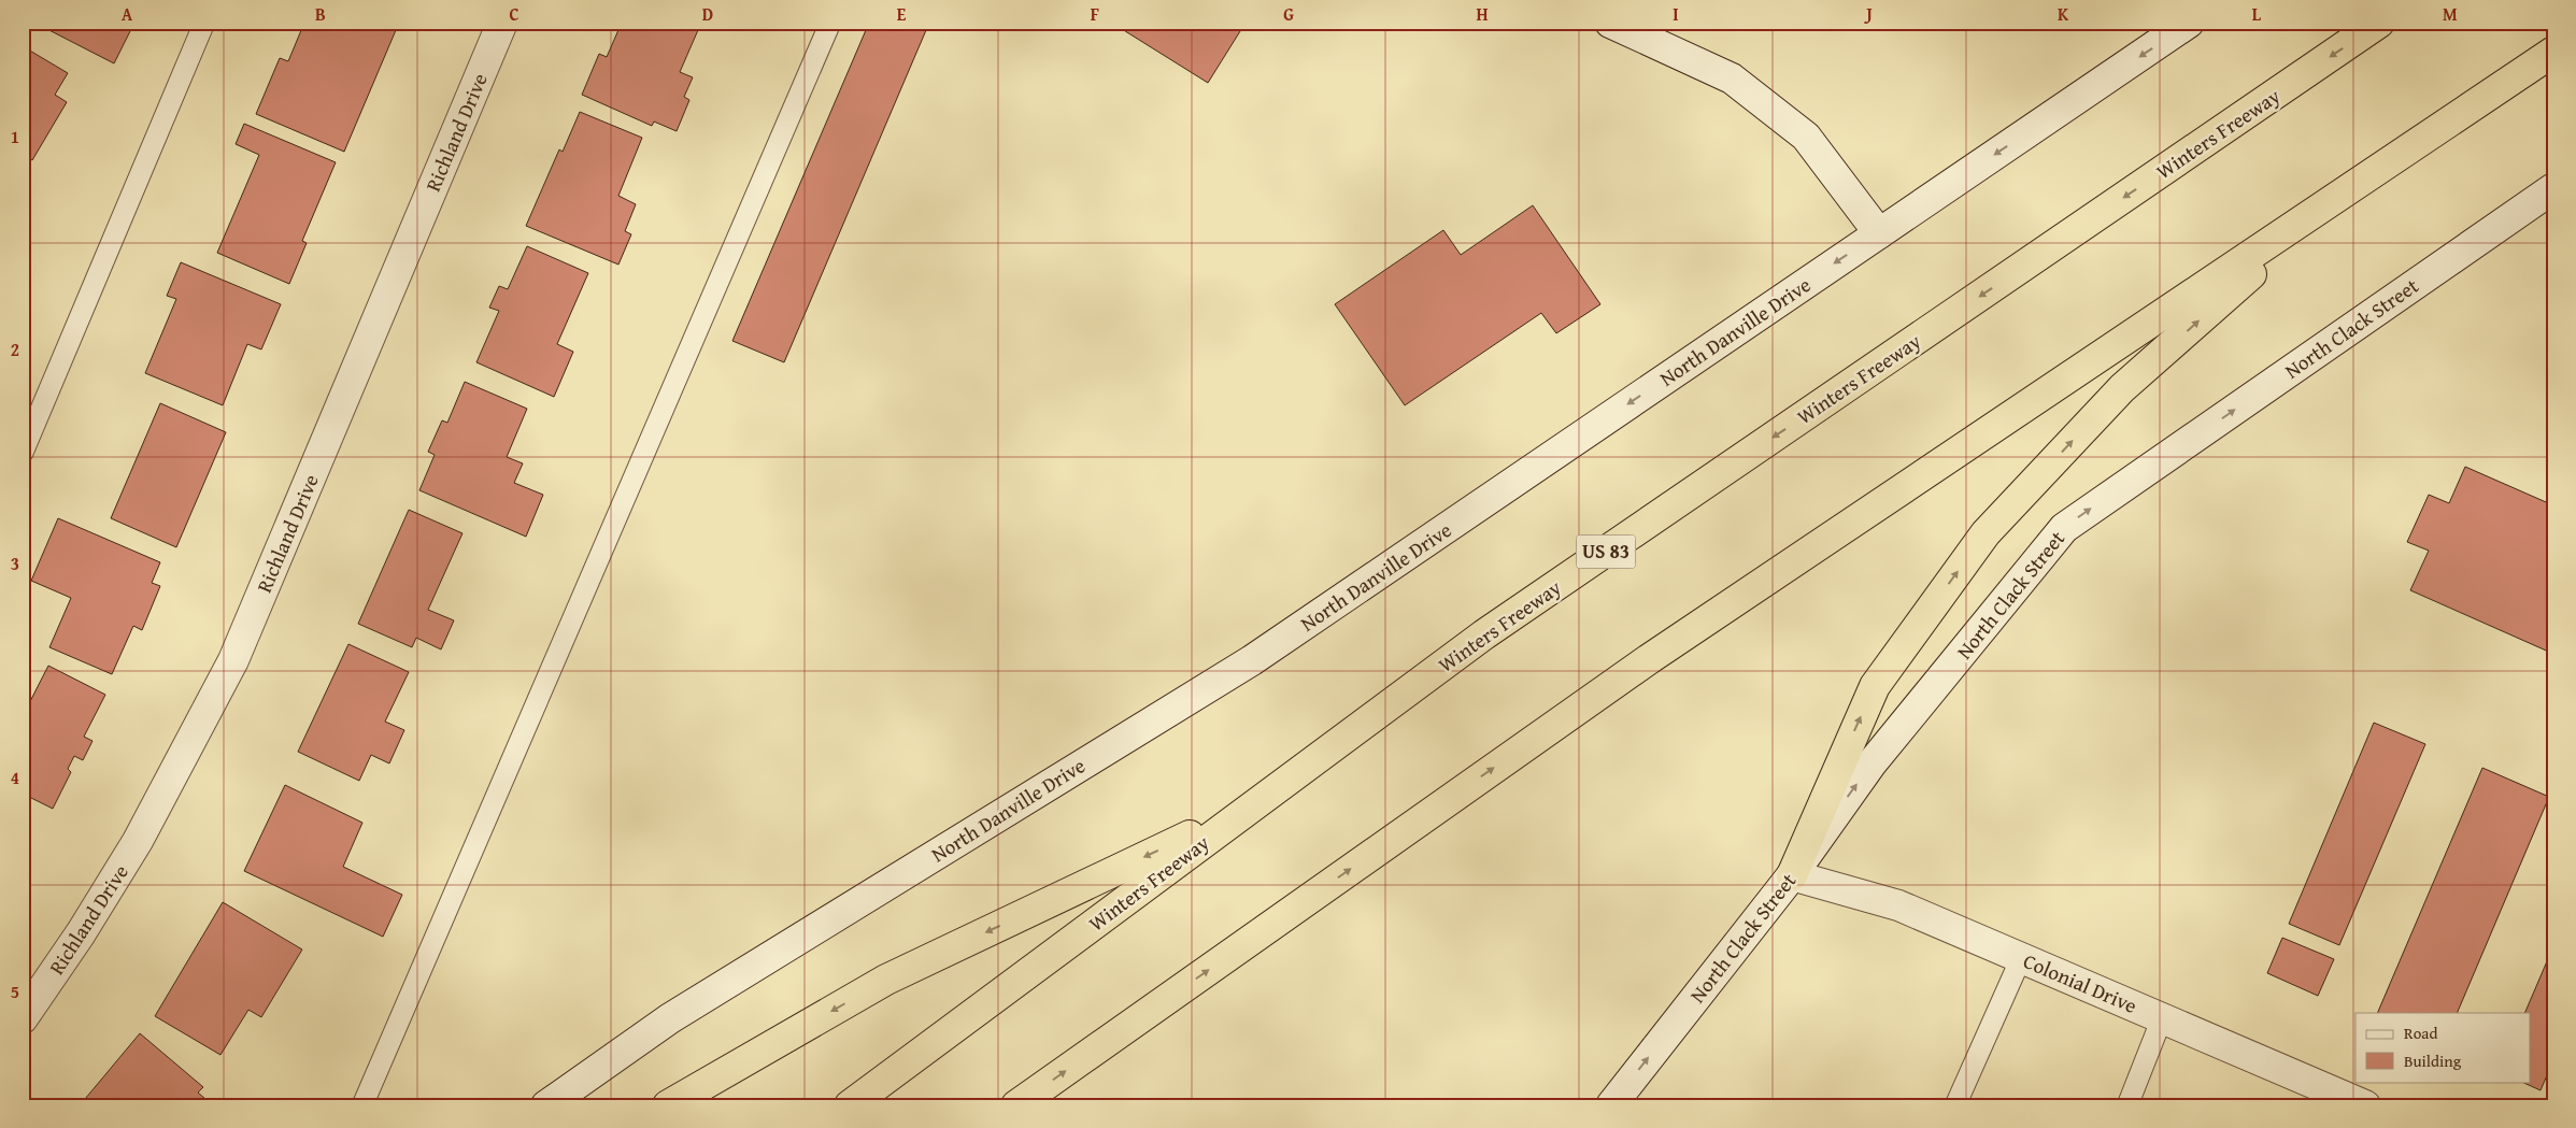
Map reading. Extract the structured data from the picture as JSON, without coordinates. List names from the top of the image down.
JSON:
{
  "streets": {
    "highway": ["Winters Freeway", "US 83"],
    "main road": [
      "Richland Drive",
      "North Clack Street",
      "North Danville Drive",
      "Colonial Drive"
    ]
  },
  "crossings": [
    ["North Clack Street", "Colonial Drive"]
  ],
  "one_way": ["North Clack Street", "North Danville Drive"],
  "legend": ["Road", "Building"],
  "grid": {
    "columns": [
      "A",
      "B",
      "C",
      "D",
      "E",
      "F",
      "G",
      "H",
      "I",
      "J",
      "K",
      "L",
      "M"
    ],
    "rows": [
      "1",
      "2",
      "3",
      "4",
      "5"
    ]
  }
}
